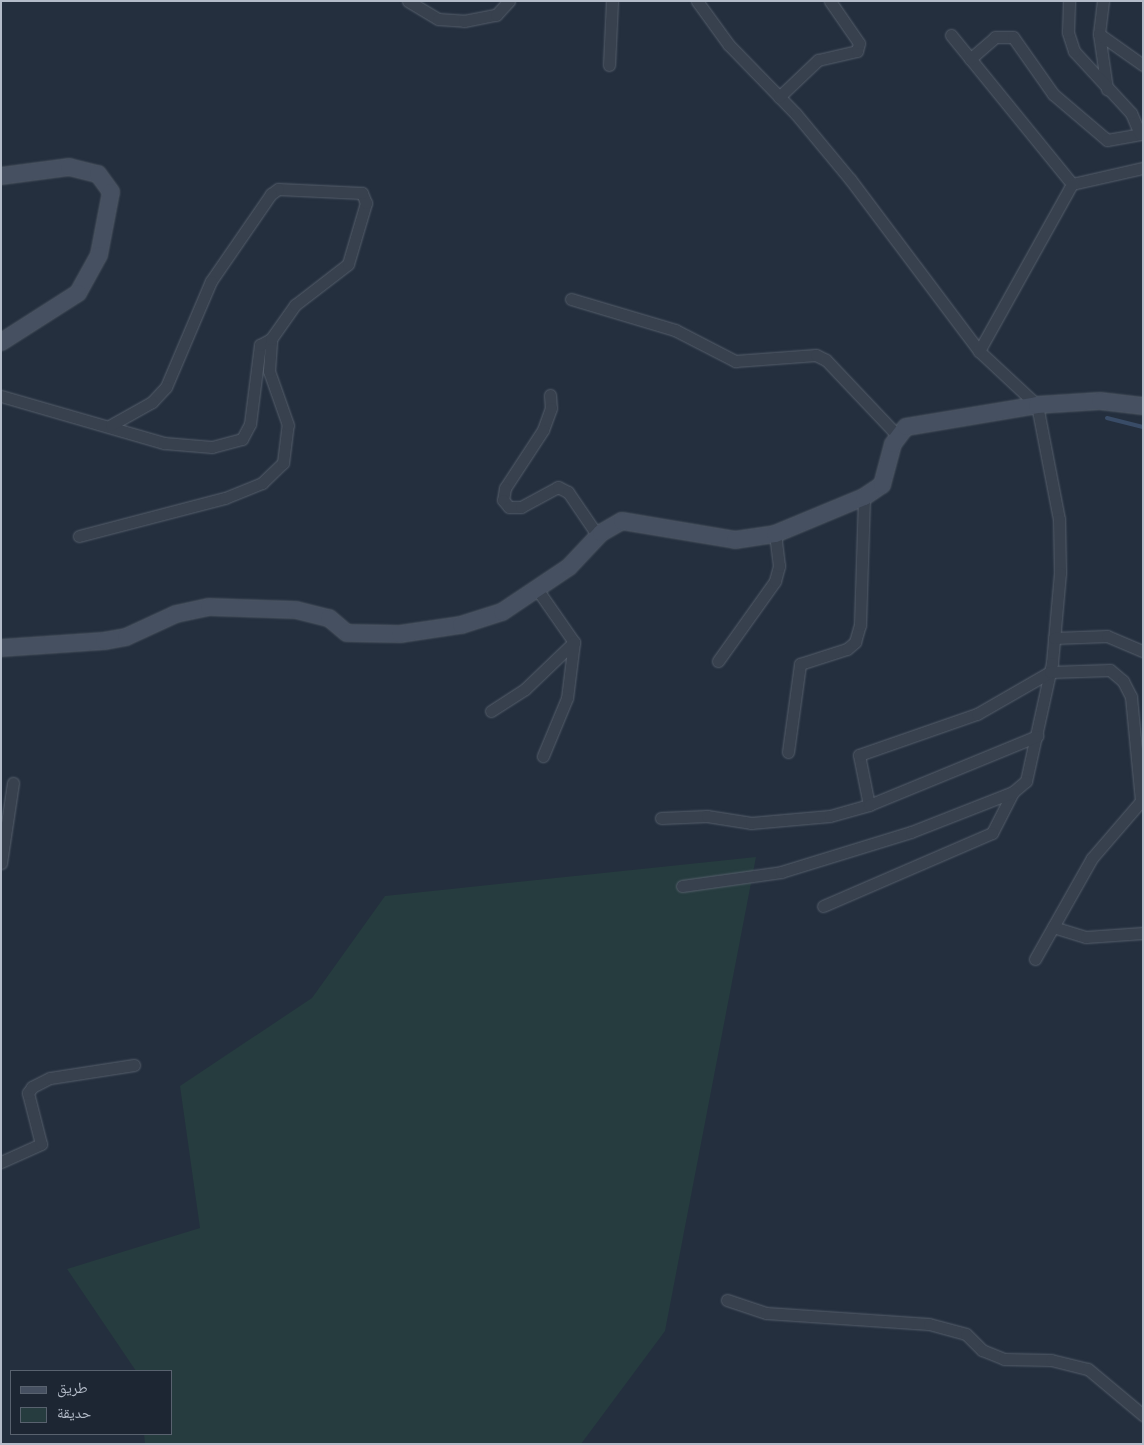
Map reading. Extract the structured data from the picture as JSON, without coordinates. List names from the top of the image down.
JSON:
{
  "legend": ["طريق", "حديقة"]
}
